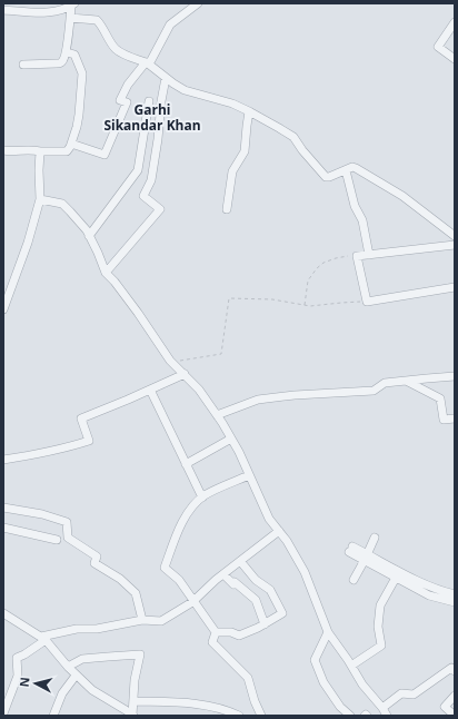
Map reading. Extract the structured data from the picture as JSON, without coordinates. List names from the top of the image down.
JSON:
{
  "districts": ["Garhi Sikandar Khan"],
  "north": "left"
}
